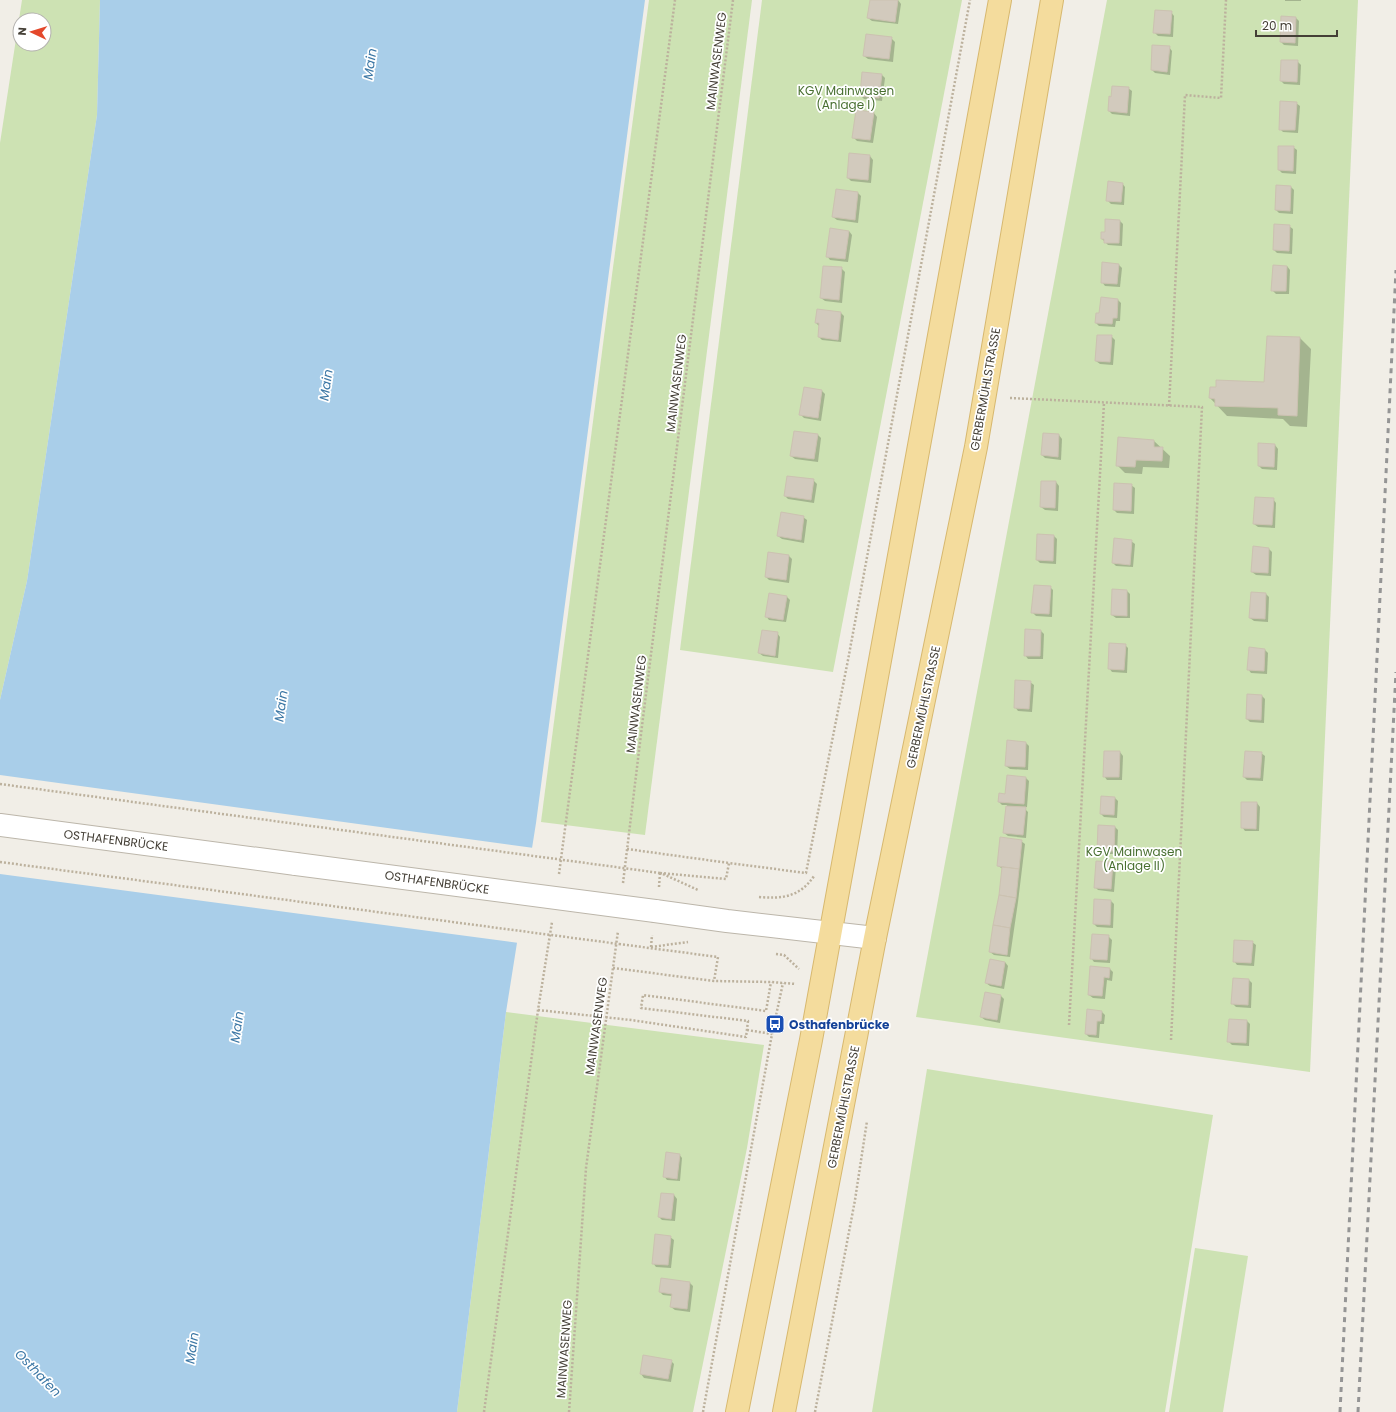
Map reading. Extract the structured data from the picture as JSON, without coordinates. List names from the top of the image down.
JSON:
{
  "streets": {
    "main road": ["GERBERMÜHLSTRASSE"],
    "street": ["OSTHAFENBRÜCKE"],
    "path": ["MAINWASENWEG"]
  },
  "crossings": [
    ["GERBERMÜHLSTRASSE", "OSTHAFENBRÜCKE"]
  ],
  "water": ["Main", "Osthafen"],
  "parks": ["KGV Mainwasen (Anlage I)", "KGV Mainwasen (Anlage II)"],
  "places": {
    "bus stop": ["Osthafenbrücke"]
  },
  "scale_bar": "20 m",
  "north": "left"
}
